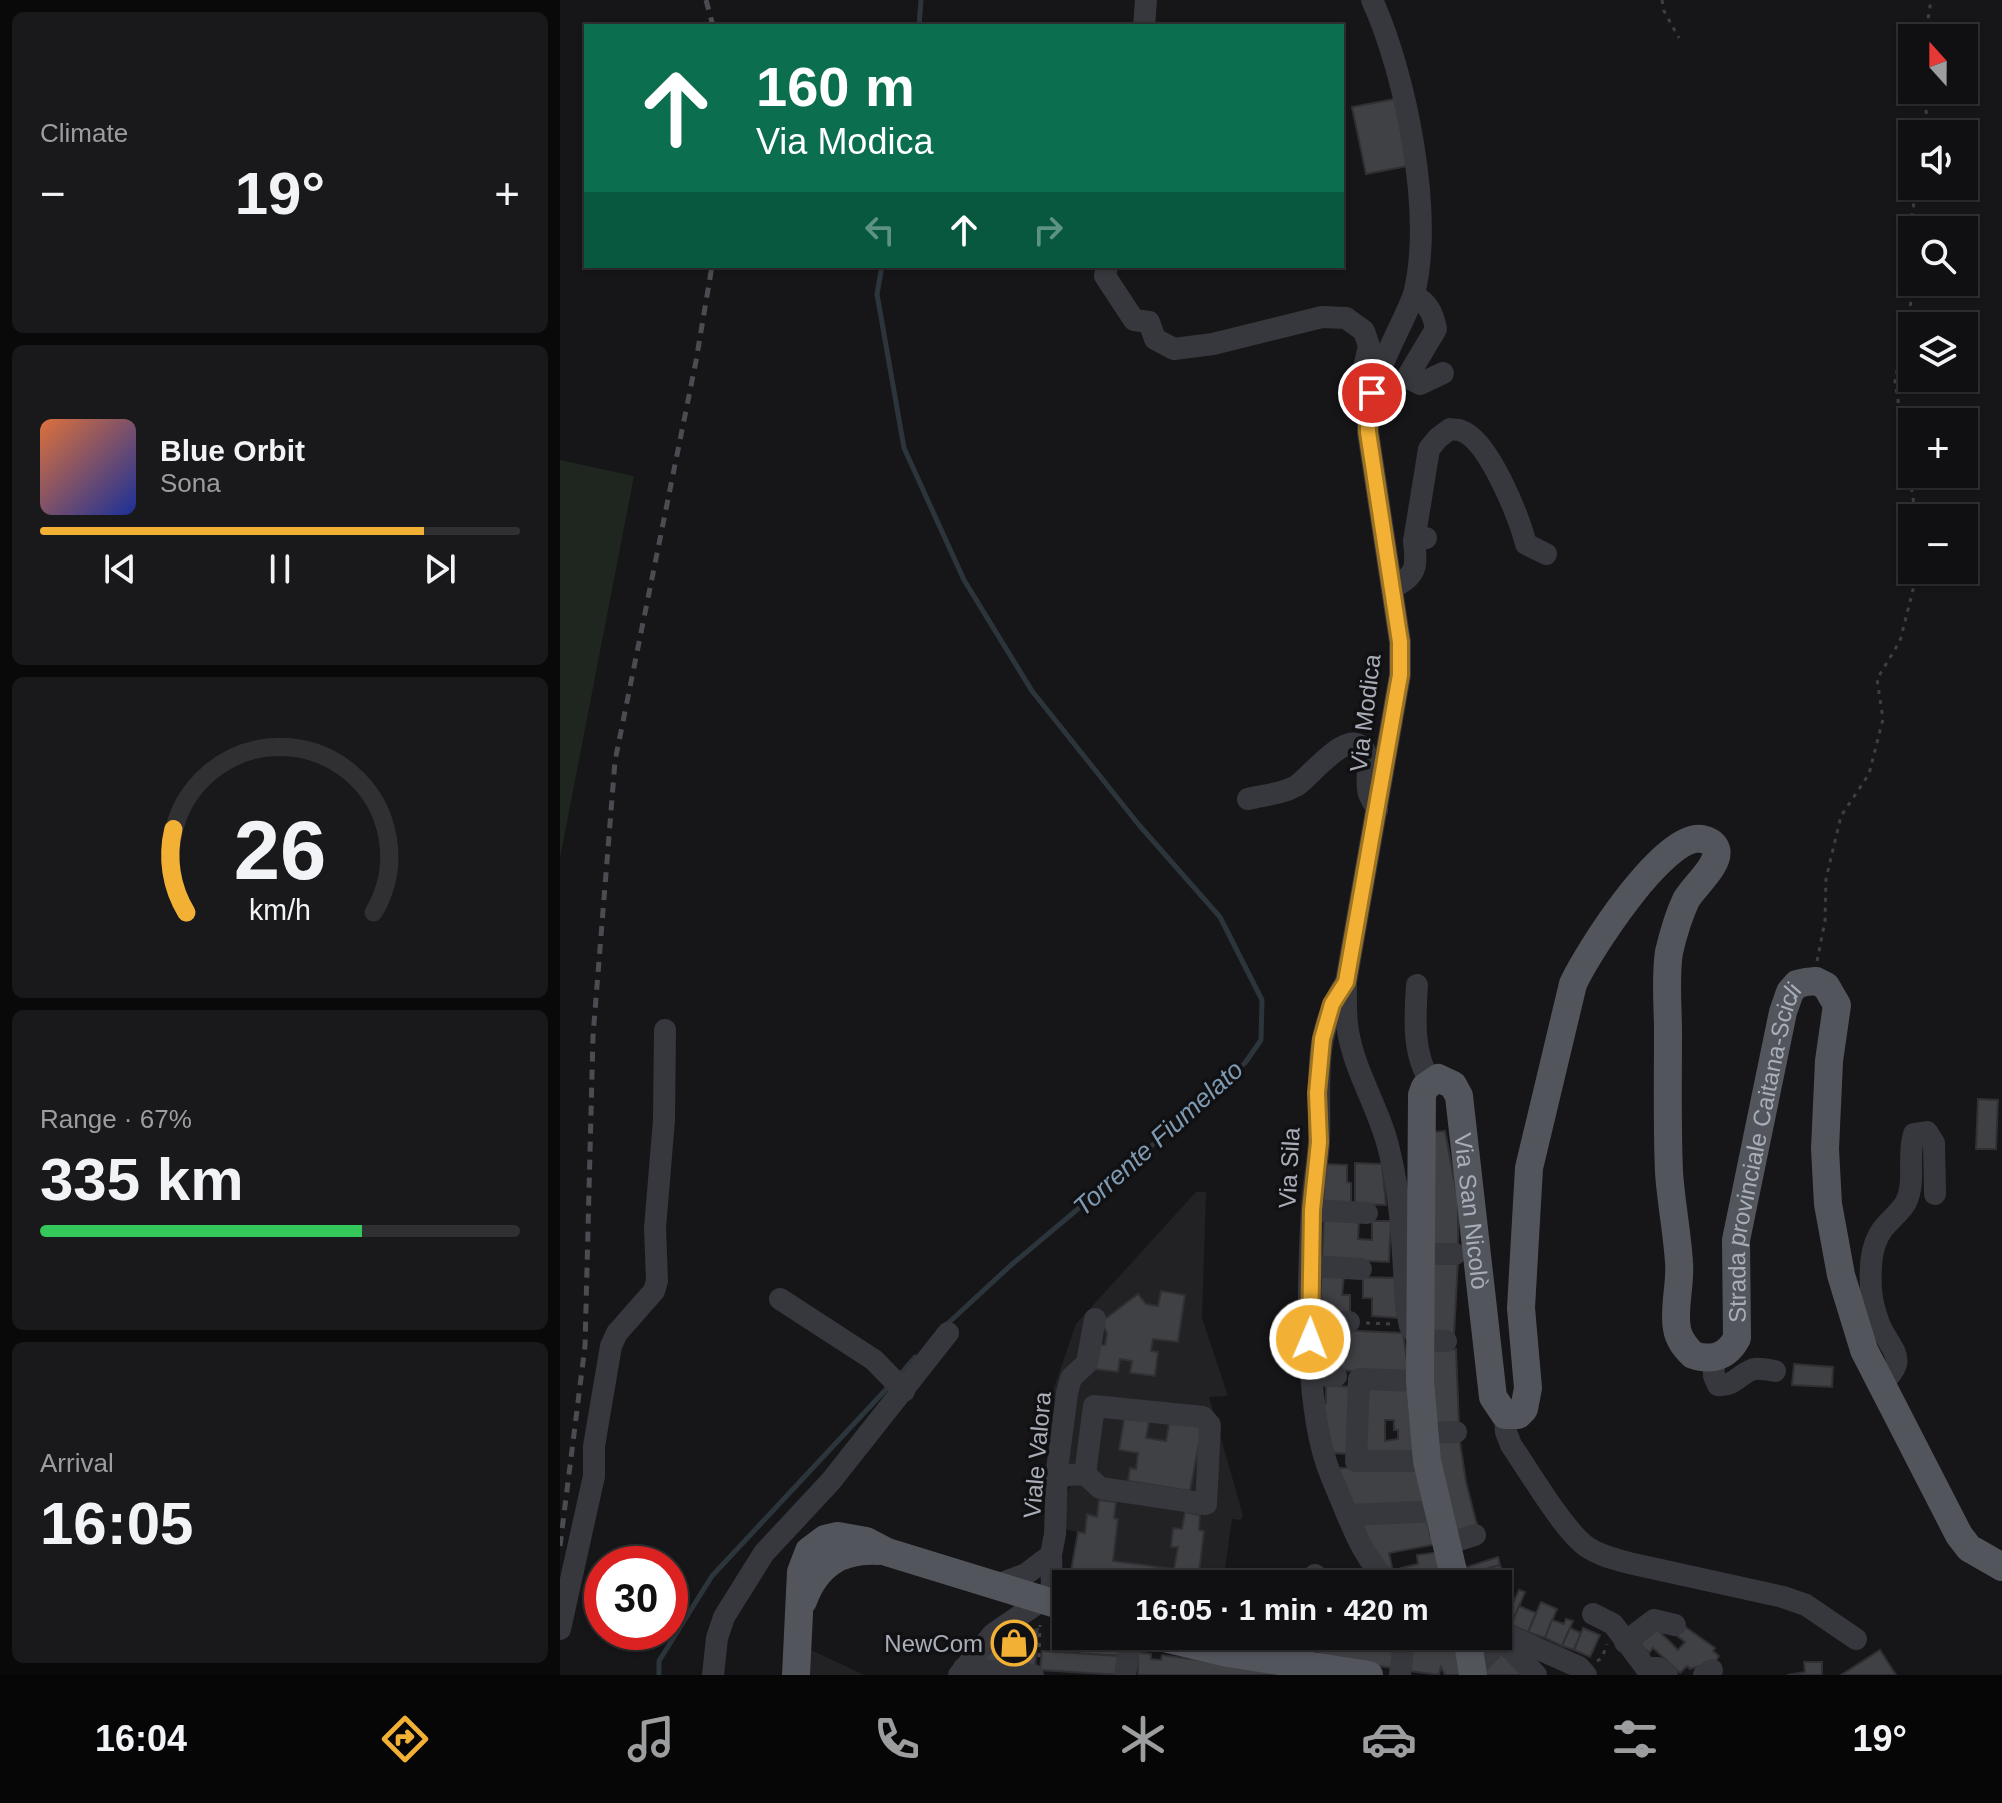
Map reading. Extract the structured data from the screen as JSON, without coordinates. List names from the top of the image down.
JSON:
{
  "streets": {
    "main road": ["Strada provinciale Caitana-Scicli", "Via San Nicolò"],
    "street": ["Via Modica", "Via Sila", "Viale Valora"]
  },
  "crossings": [
    ["Via Modica", "Via Sila"],
    ["Via Modica", "Via San Nicolò"],
    ["Strada provinciale Caitana-Scicli", "Via San Nicolò"]
  ],
  "water": ["Torrente Fiumelato"],
  "places": {
    "shop": ["NewCom"]
  },
  "north": "top",
  "page": {
    "tile": [
      "Climate",
      ["Range · 67%", "335 km"],
      ["Arrival", "16:05"]
    ],
    "map_buttons": ["+", "−"],
    "turn": ["160 m", "Via Modica"],
    "heat": ["−", "19°", "+"],
    "song": ["Blue Orbit", "Sona"],
    "limit": "30",
    "trip": "16:05 · 1 min · 420 m",
    "tabs": ["16:04", "19°"],
    "gauge": ["26", "km/h"]
  }
}
